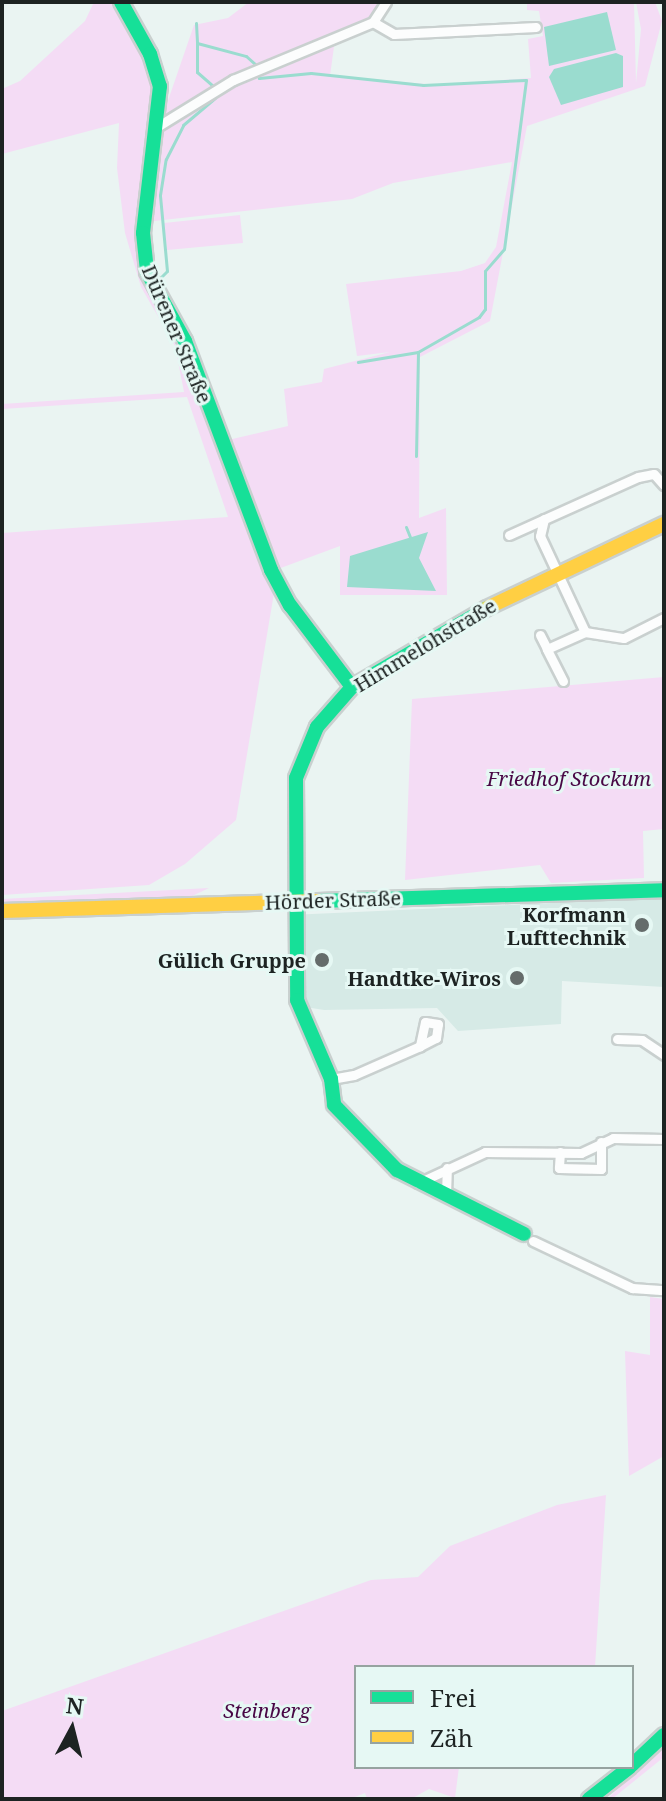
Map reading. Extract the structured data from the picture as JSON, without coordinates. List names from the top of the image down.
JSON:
{
  "streets": {
    "street": ["Dürener Straße", "Himmelohstraße", "Hörder Straße"]
  },
  "crossings": [
    ["Dürener Straße", "Himmelohstraße"],
    ["Himmelohstraße", "Hörder Straße"]
  ],
  "parks": ["Friedhof Stockum", "Steinberg"],
  "places": ["Korfmann Lufttechnik", "Gülich Gruppe", "Handtke-Wiros"],
  "legend": ["Frei", "Zäh"],
  "north": "top"
}
